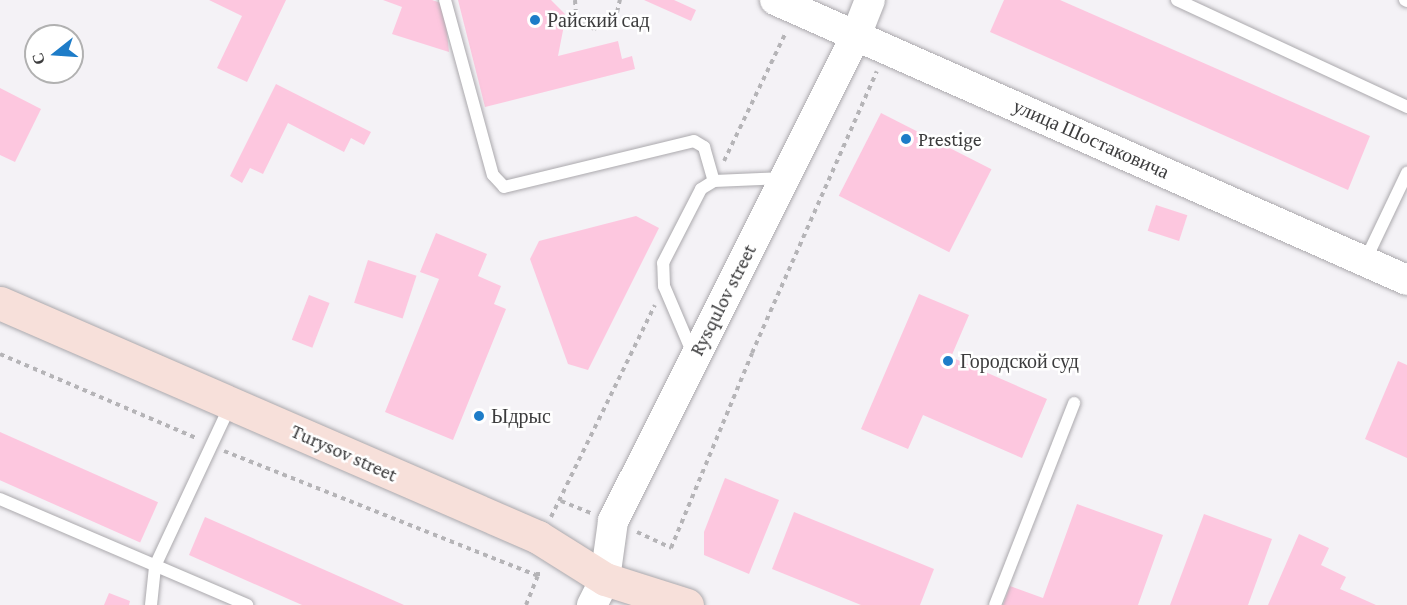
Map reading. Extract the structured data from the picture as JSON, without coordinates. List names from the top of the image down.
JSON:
{
  "streets": {
    "main road": ["Turysov street"],
    "street": ["улица Шостаковича", "Rysqulov street"]
  },
  "crossings": [
    ["улица Шостаковича", "Rysqulov street"],
    ["Rysqulov street", "Turysov street"]
  ],
  "places": [
    "Райский сад",
    "Prestige",
    "Городской суд",
    "Ыдрыс"
  ],
  "north": "left"
}
